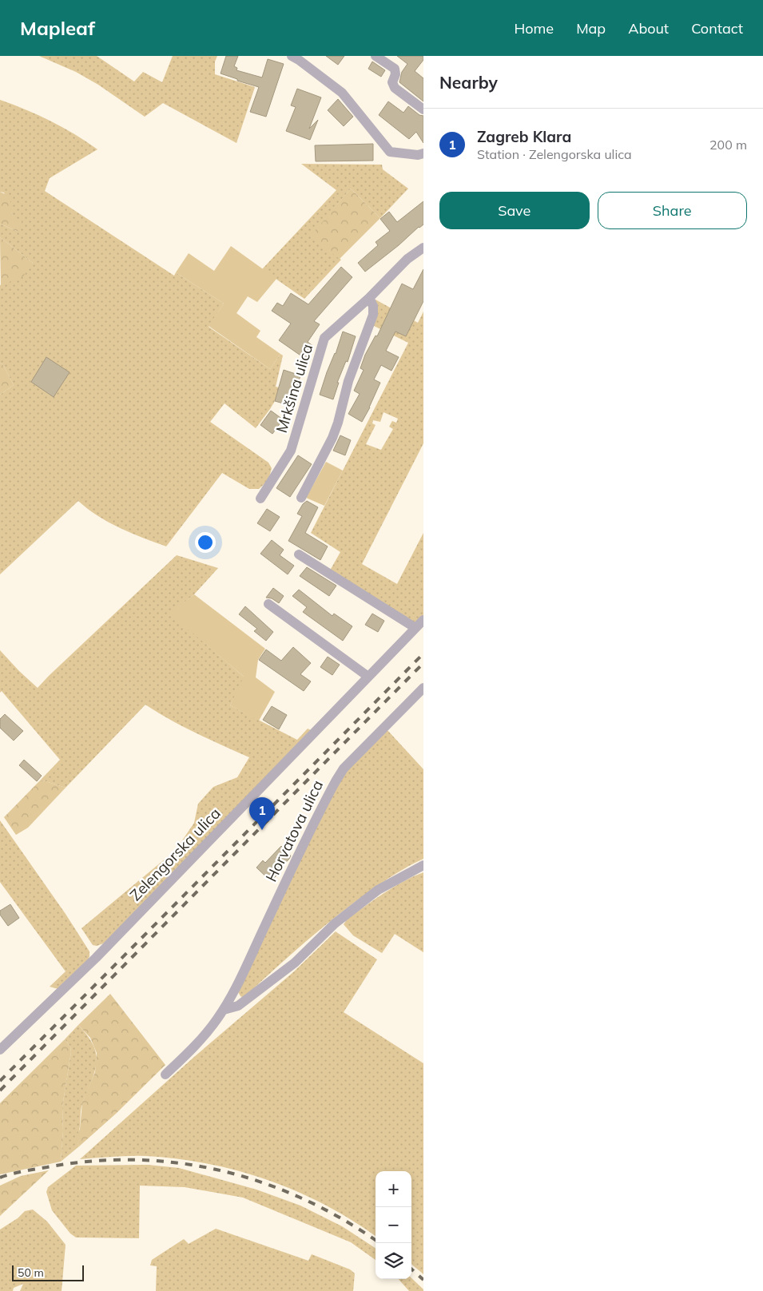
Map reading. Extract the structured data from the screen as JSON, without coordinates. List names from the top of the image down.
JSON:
{
  "streets": {
    "street": ["Mrkšina ulica", "Horvatova ulica", "Zelengorska ulica"]
  },
  "scale_bar": "50 m",
  "page": {
    "header": "Mapleaf",
    "nav": [
      "Home",
      "Map",
      "About",
      "Contact"
    ],
    "heading": "Nearby",
    "list": [
      {
        "mark": "1",
        "name": "Zagreb Klara",
        "note": "Station · Zelengorska ulica",
        "value": "200 m"
      }
    ],
    "buttons": ["Save", "Share"],
    "pins": "1",
    "map_buttons": ["+", "−"],
    "scale": "50 m"
  }
}
